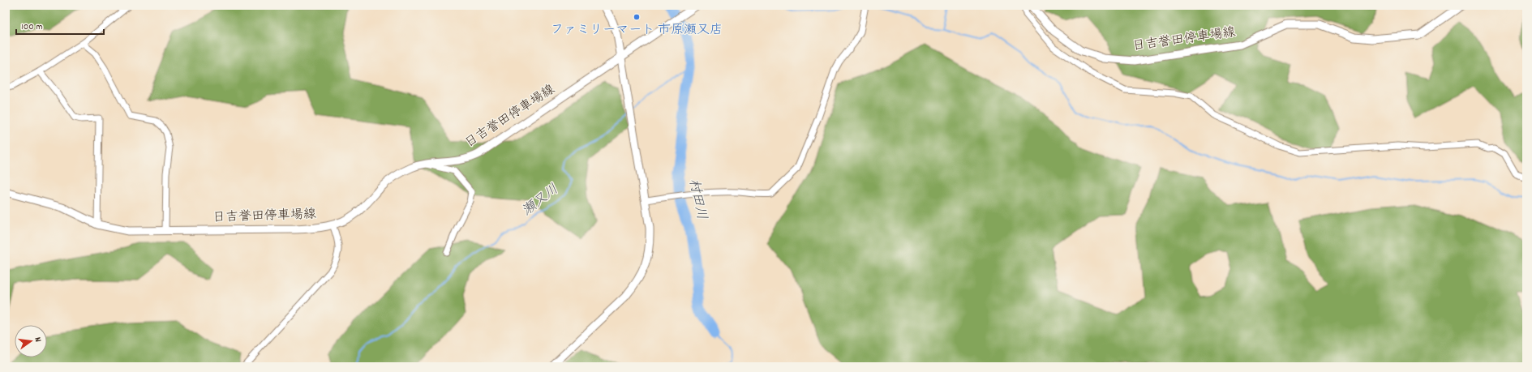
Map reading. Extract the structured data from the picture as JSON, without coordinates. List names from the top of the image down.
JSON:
{
  "streets": {
    "main road": ["日吉誉田停車場線"]
  },
  "water": ["村田川", "瀬又川"],
  "places": ["ファミリーマート 市原瀬又店"],
  "scale_bar": "100 m",
  "north": "right"
}
